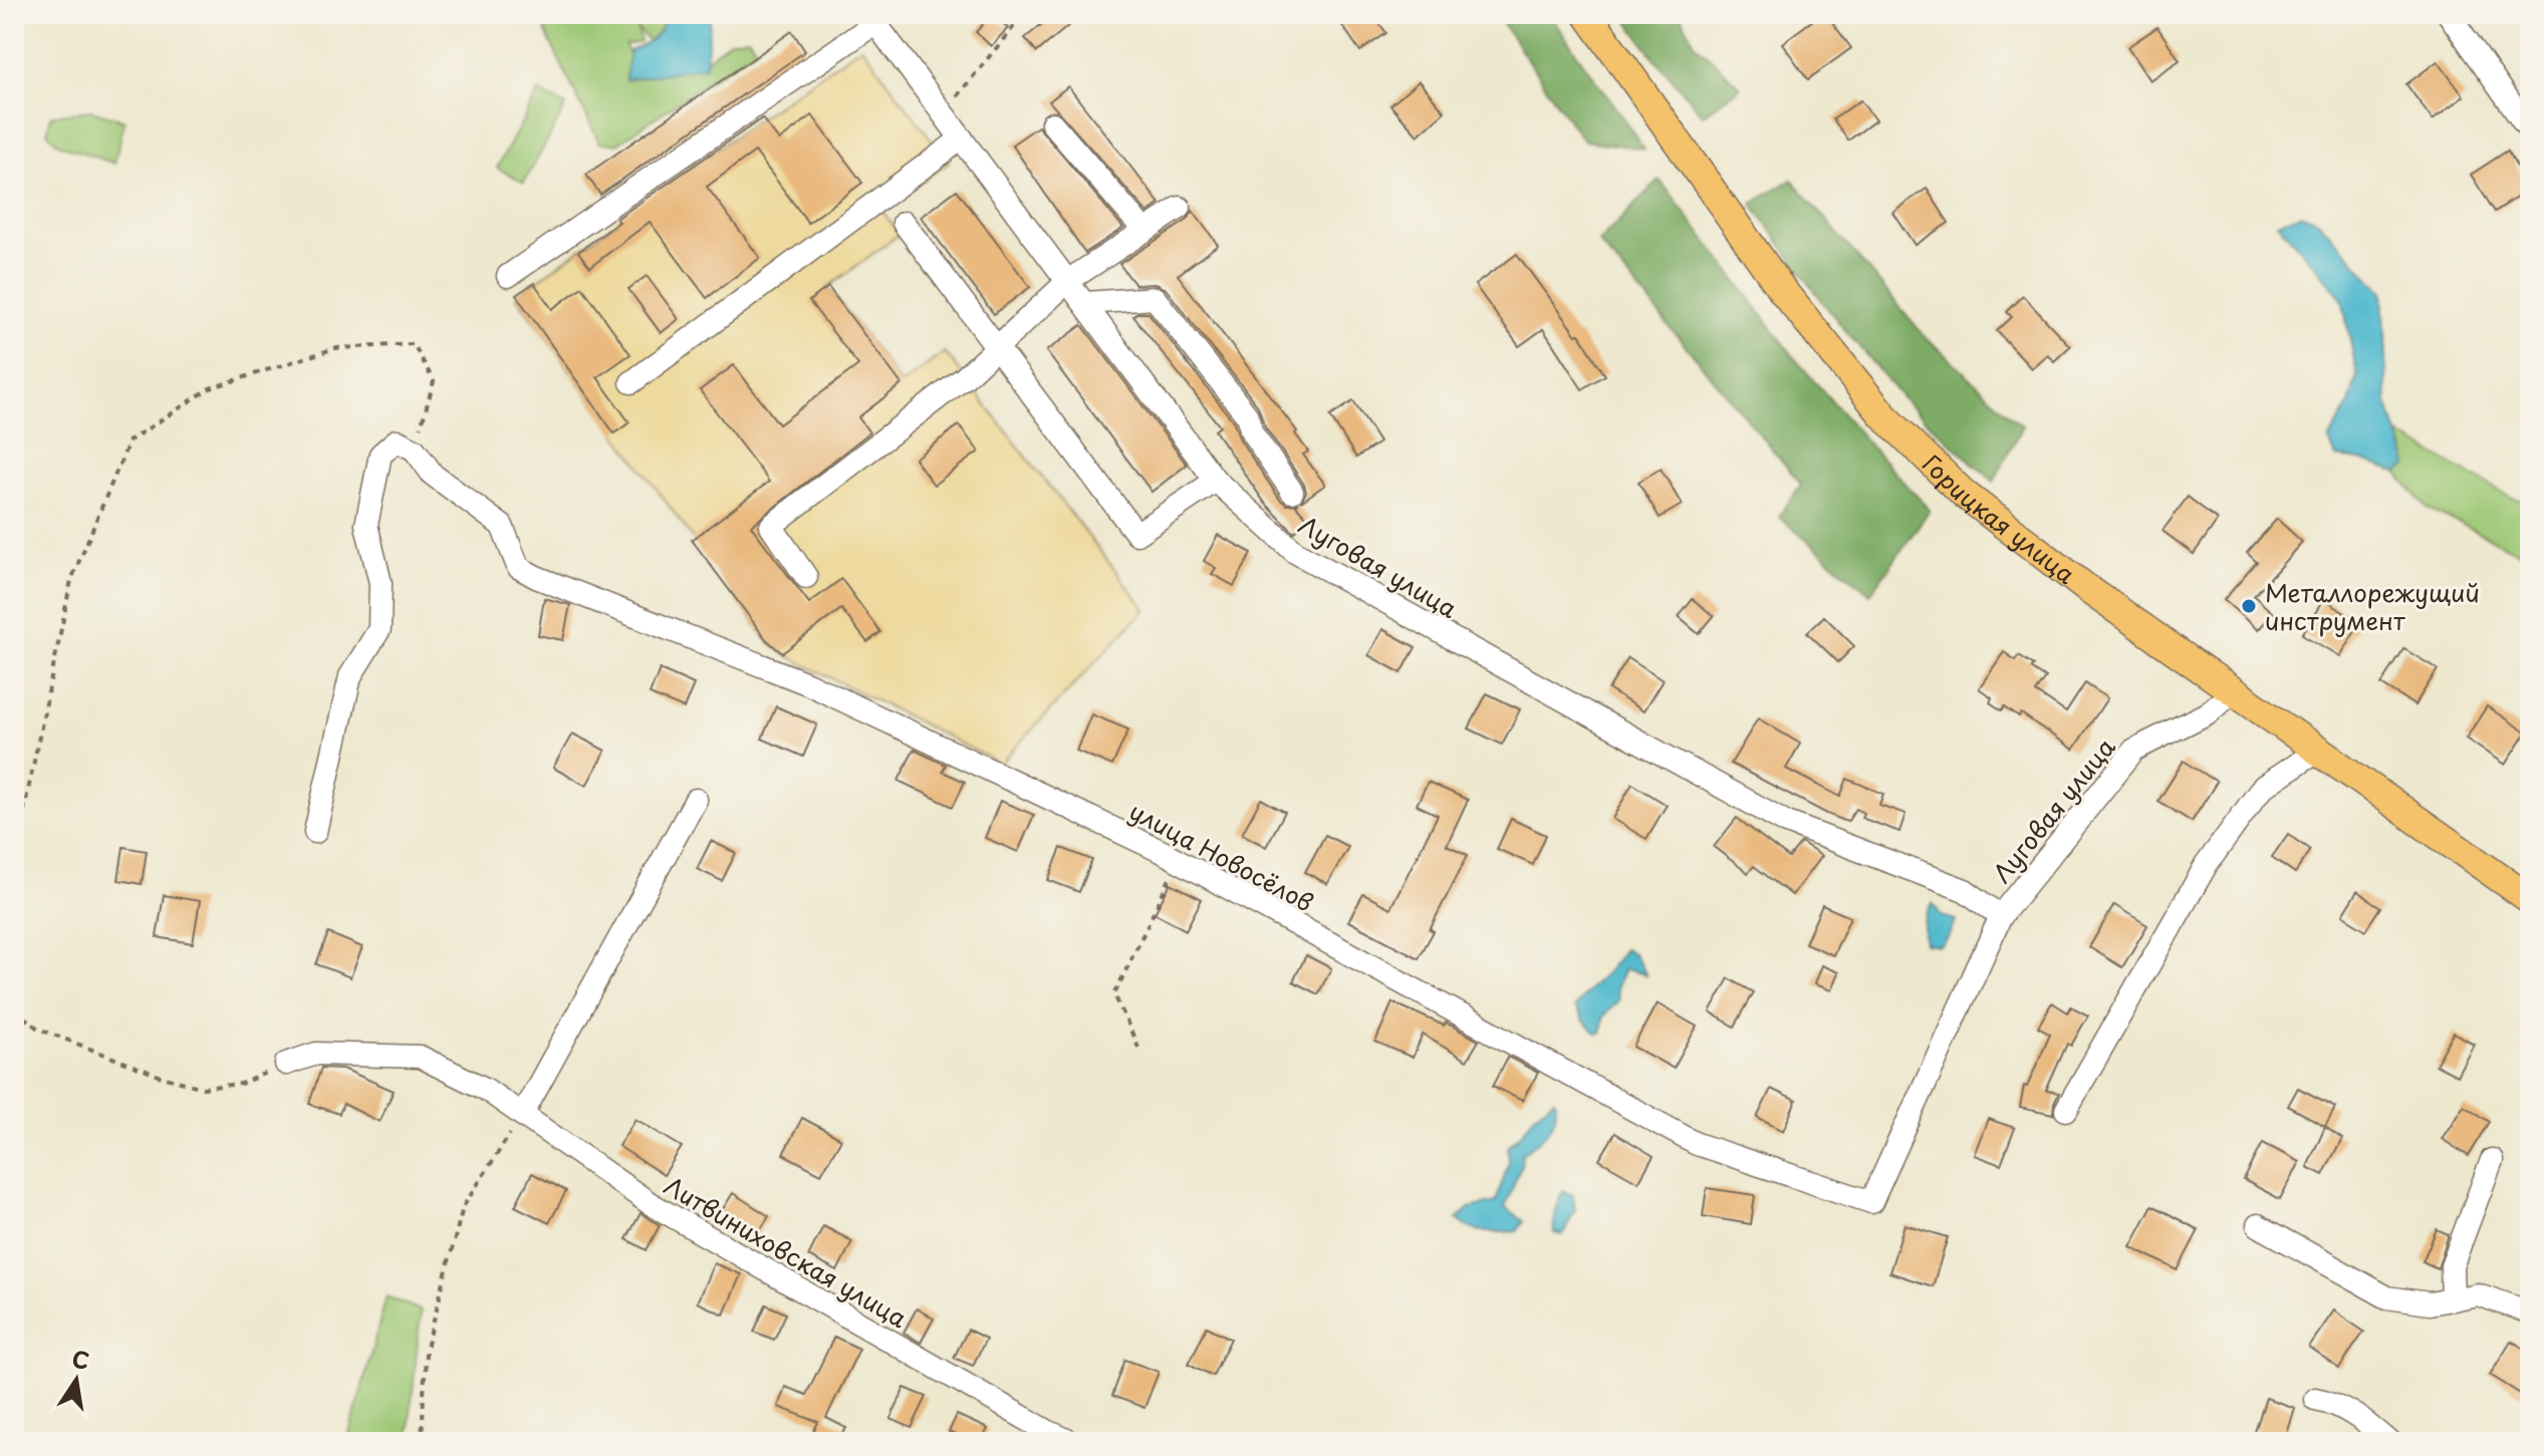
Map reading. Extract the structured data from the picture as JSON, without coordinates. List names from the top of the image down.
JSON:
{
  "streets": {
    "main road": ["Горицкая улица"],
    "street": ["Луговая улица", "улица Новосёлов", "Литвиниховская улица"]
  },
  "crossings": [
    ["Горицкая улица", "Луговая улица"],
    ["Луговая улица", "улица Новосёлов"]
  ],
  "places": ["Металлорежущий инструмент"],
  "north": "top"
}
